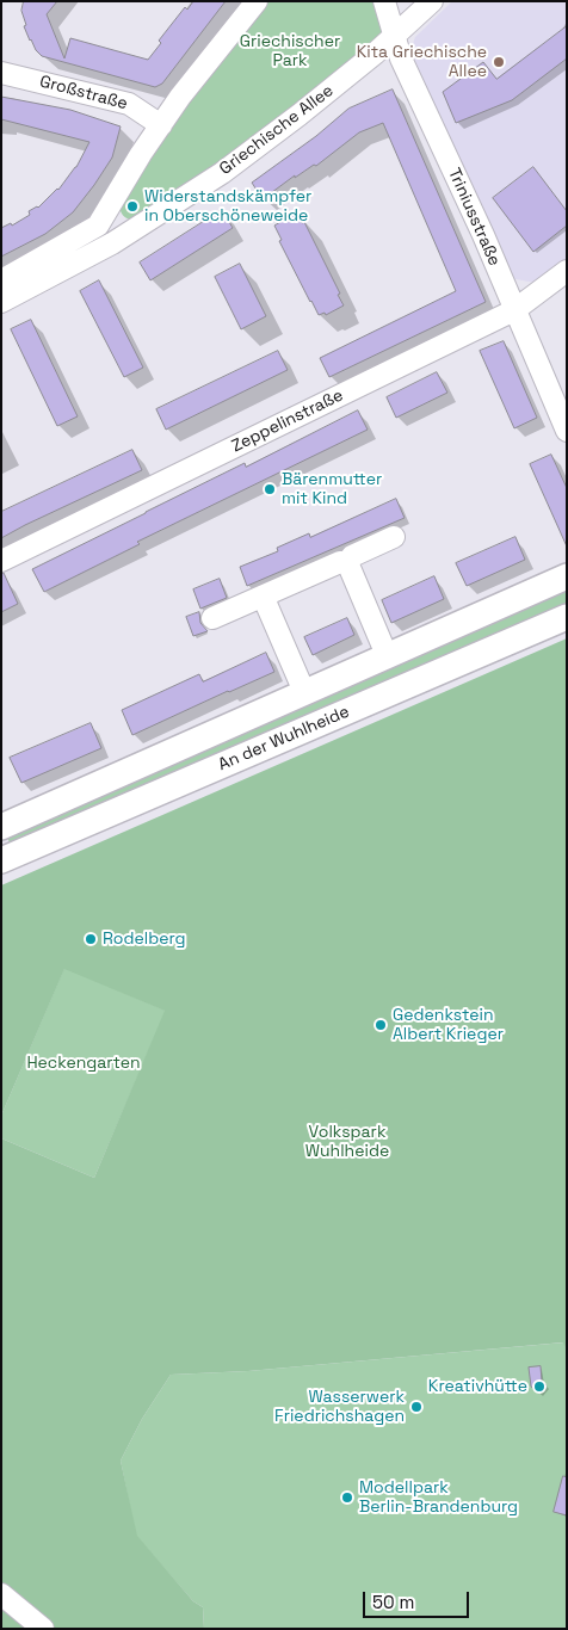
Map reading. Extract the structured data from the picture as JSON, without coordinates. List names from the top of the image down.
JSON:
{
  "streets": {
    "main road": ["An der Wuhlheide"],
    "street": [
      "Großstraße",
      "Griechische Allee",
      "Triniusstraße",
      "Zeppelinstraße"
    ]
  },
  "crossings": [
    ["Griechische Allee", "Triniusstraße"],
    ["Triniusstraße", "Zeppelinstraße"]
  ],
  "parks": ["Griechischer Park", "Heckengarten", "Volkspark Wuhlheide"],
  "places": [
    "Kita Griechische Allee",
    "Widerstandskämpfer in Oberschöneweide",
    "Bärenmutter mit Kind",
    "Rodelberg",
    "Gedenkstein Albert Krieger",
    "Kreativhütte",
    "Wasserwerk Friedrichshagen",
    "Modellpark Berlin-Brandenburg"
  ],
  "scale_bar": "50 m"
}
